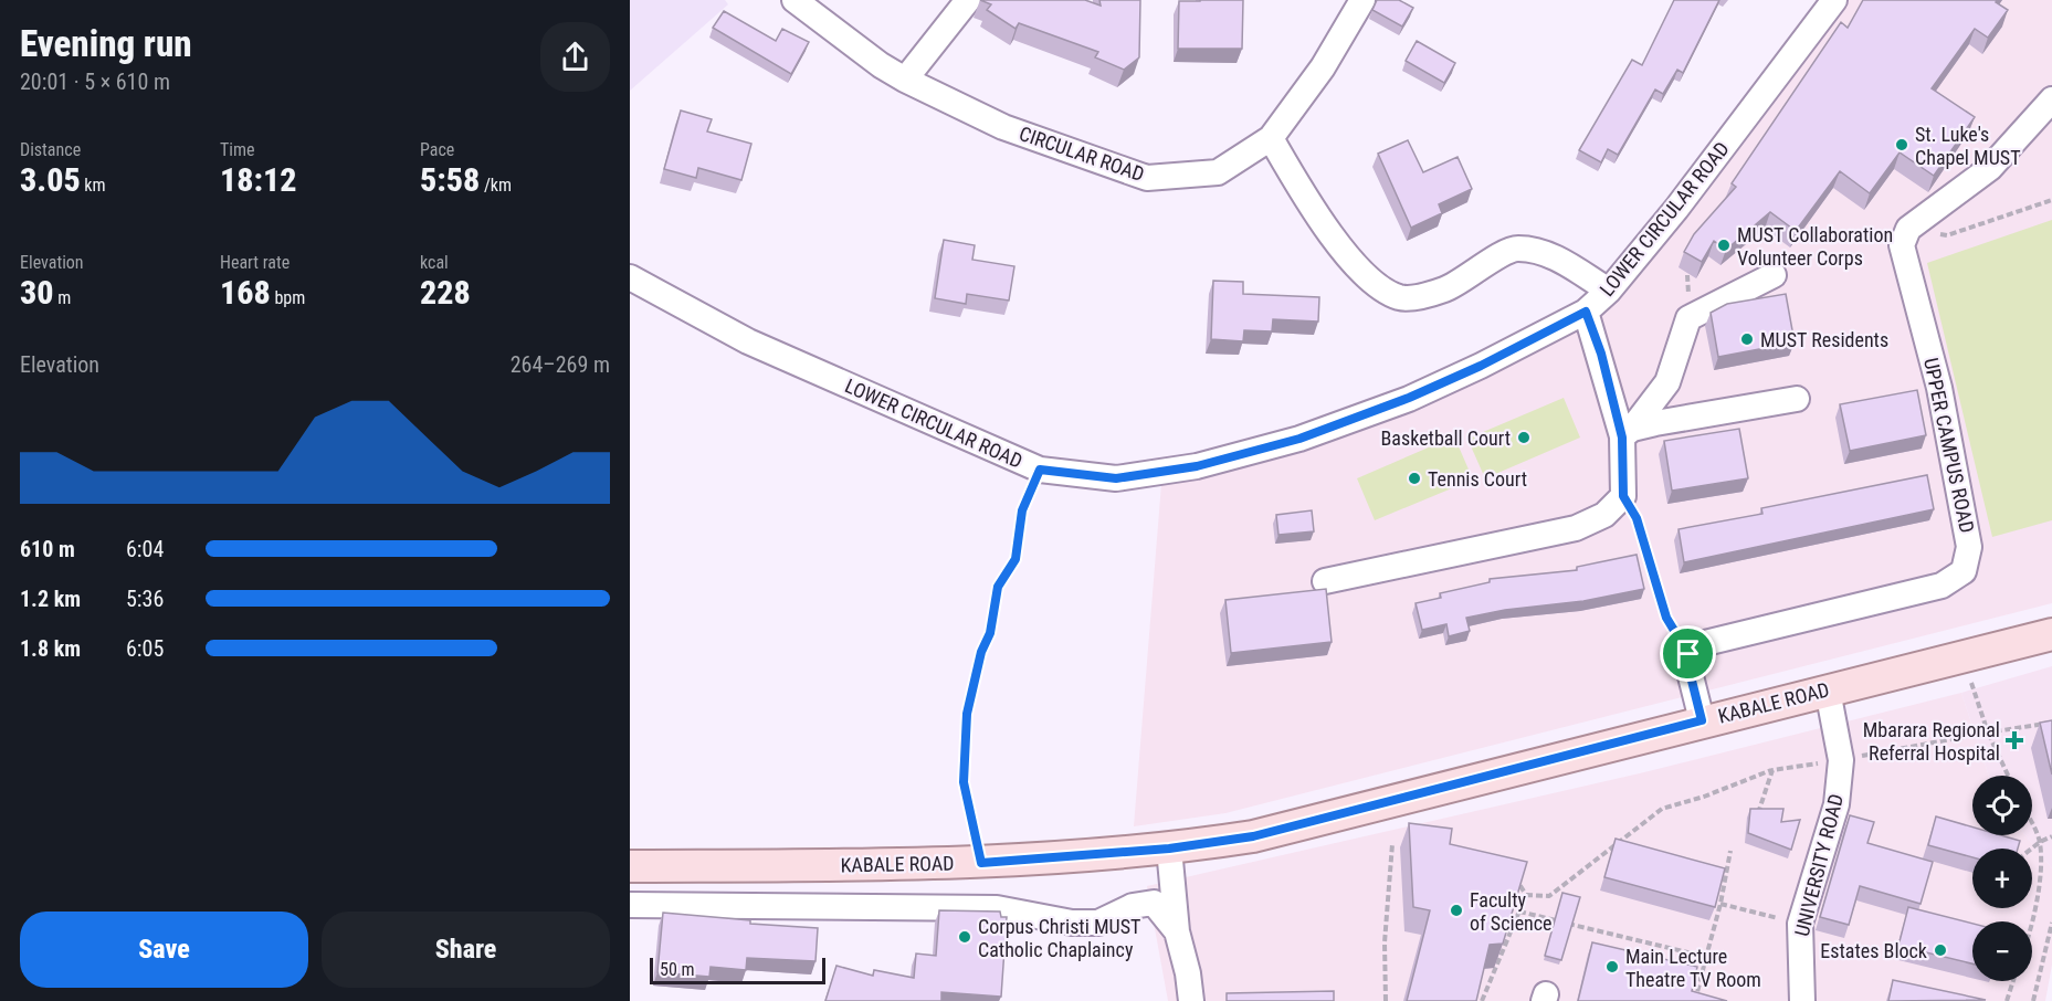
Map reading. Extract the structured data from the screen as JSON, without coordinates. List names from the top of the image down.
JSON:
{
  "streets": {
    "main road": ["KABALE ROAD"],
    "street": [
      "CIRCULAR ROAD",
      "LOWER CIRCULAR ROAD",
      "UPPER CAMPUS ROAD",
      "UNIVERSITY ROAD"
    ]
  },
  "crossings": [
    ["KABALE ROAD", "UNIVERSITY ROAD"]
  ],
  "places": {
    "other": [
      "St. Luke's Chapel MUST",
      "MUST Collaboration Volunteer Corps",
      "MUST Residents",
      "Basketball Court",
      "Tennis Court",
      "Faculty of Science",
      "Corpus Christi MUST Catholic Chaplaincy",
      "Estates Block",
      "Main Lecture Theatre TV Room"
    ],
    "health": ["Mbarara Regional Referral Hospital"]
  },
  "scale_bar": "50 m",
  "page": {
    "heading": ["Evening run", "20:01 · 5 × 610 m"],
    "stats": [
      ["Distance", "3.05 km"],
      ["Time", "18:12"],
      ["Pace", "5:58 /km"],
      ["Elevation", "30 m"],
      ["Heart rate", "168 bpm"],
      ["kcal", "228"]
    ],
    "chart": ["Elevation", "264–269 m"],
    "list": [
      {
        "name": "610 m",
        "note": "6:04"
      },
      {
        "name": "1.2 km",
        "note": "5:36"
      },
      {
        "name": "1.8 km",
        "note": "6:05"
      }
    ],
    "map_buttons": ["+", "−"],
    "buttons": ["Save", "Share"],
    "scale": "50 m"
  }
}
